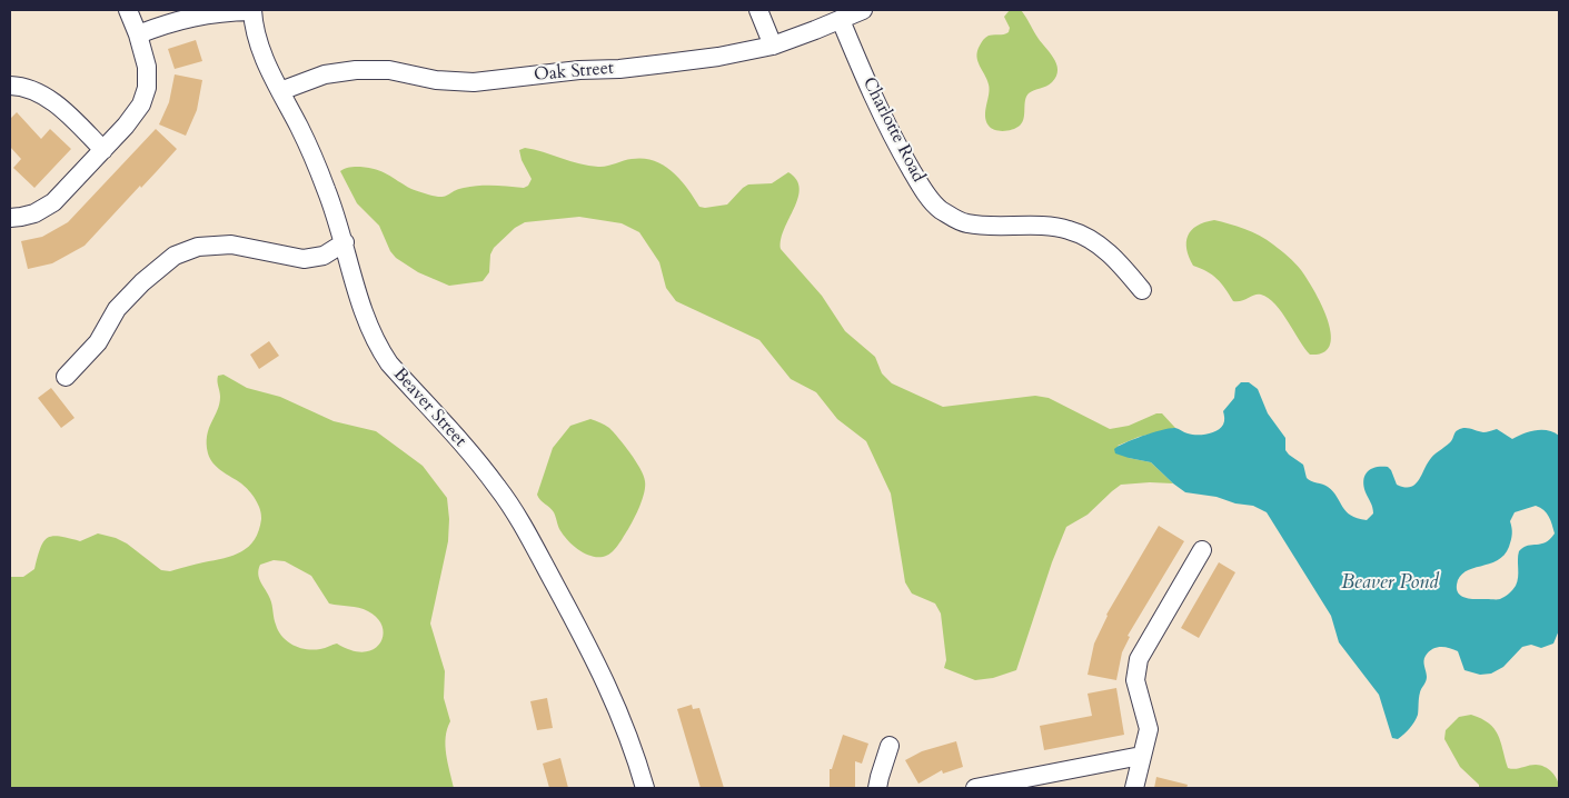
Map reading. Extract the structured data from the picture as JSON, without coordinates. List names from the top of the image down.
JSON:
{
  "streets": {
    "street": ["Oak Street", "Charlotte Road", "Beaver Street"]
  },
  "crossings": [
    ["Oak Street", "Charlotte Road"],
    ["Oak Street", "Beaver Street"]
  ],
  "water": ["Beaver Pond"]
}
